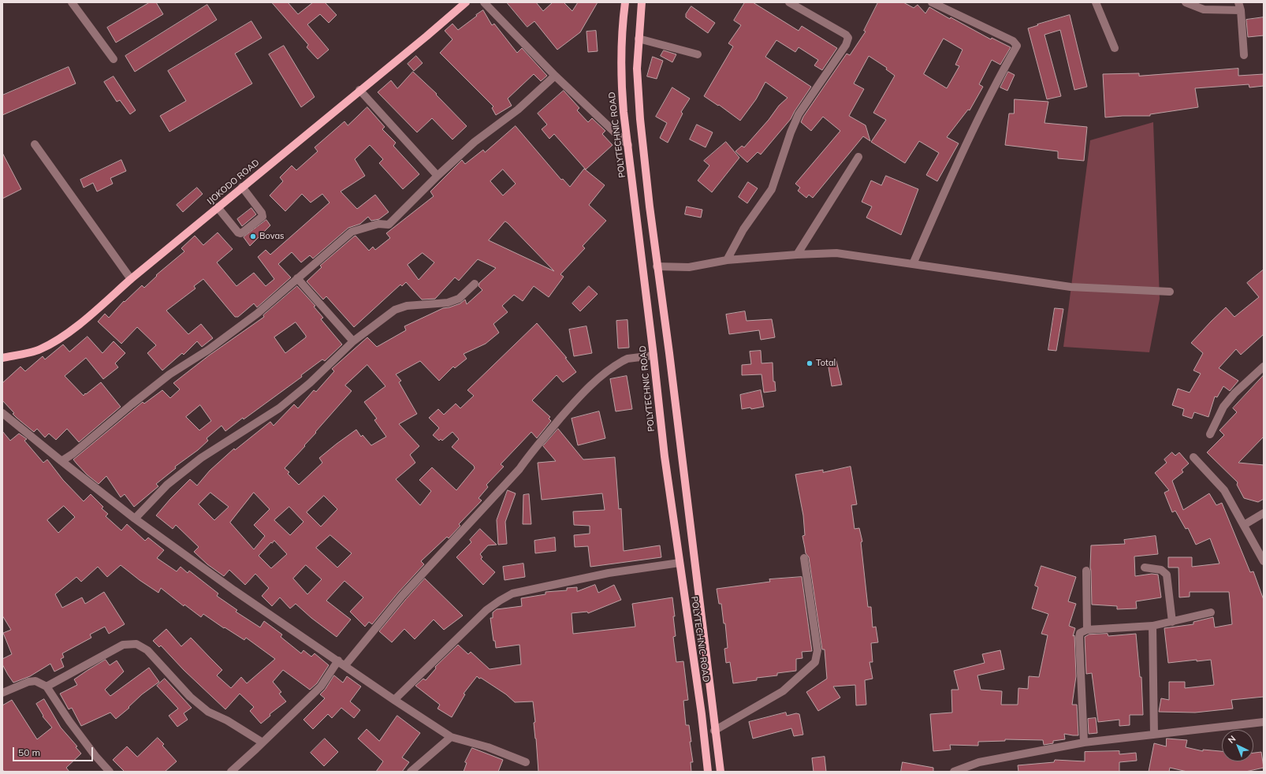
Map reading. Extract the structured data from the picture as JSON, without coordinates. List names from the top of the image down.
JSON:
{
  "streets": {
    "main road": ["POLYTECHNIC ROAD", "IJOKODO ROAD"]
  },
  "places": ["Bovas", "Total"],
  "scale_bar": "50 m",
  "north": "top left"
}
